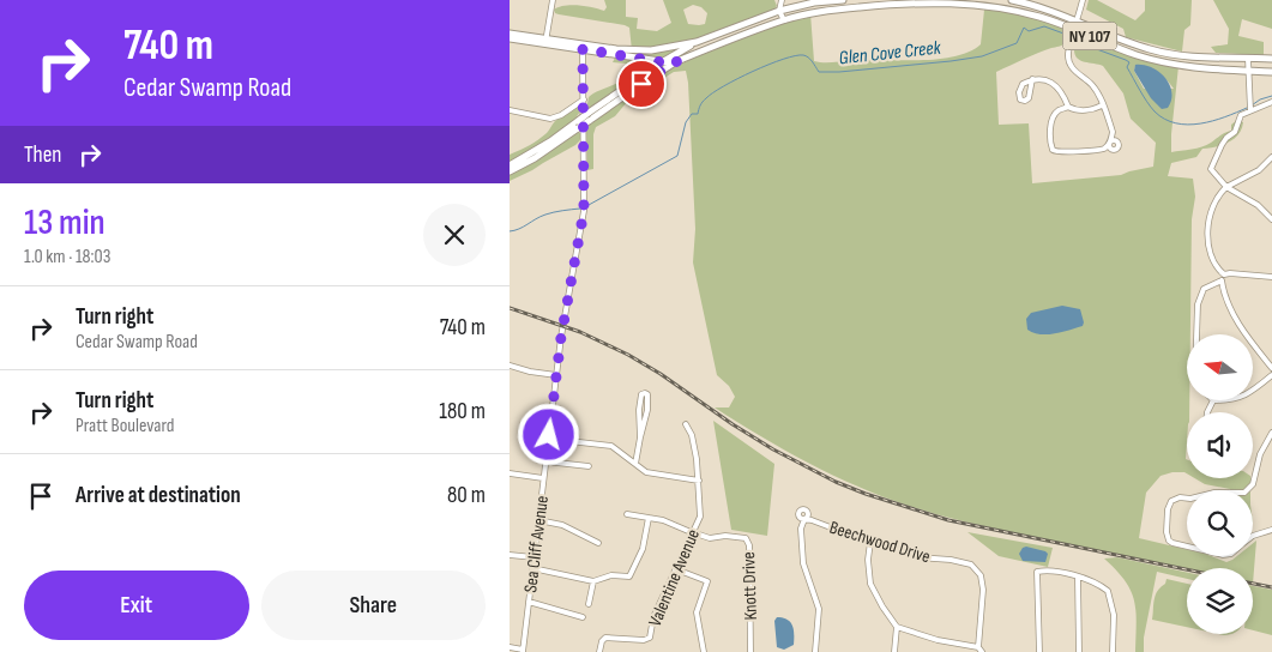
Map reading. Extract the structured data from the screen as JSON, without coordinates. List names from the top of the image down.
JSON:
{
  "streets": {
    "main road": ["NY 107"],
    "street": [
      "Beechwood Drive",
      "Sea Cliff Avenue",
      "Valentine Avenue",
      "Knott Drive"
    ]
  },
  "crossings": [
    ["Valentine Avenue", "Knott Drive"]
  ],
  "water": ["Glen Cove Creek"],
  "north": "left",
  "page": {
    "turn": ["740 m", "Cedar Swamp Road"],
    "then": "Then",
    "heading": ["13 min", "1.0 km · 18:03"],
    "list": [
      {
        "name": "Turn right",
        "note": "Cedar Swamp Road",
        "value": "740 m"
      },
      {
        "name": "Turn right",
        "note": "Pratt Boulevard",
        "value": "180 m"
      },
      {
        "name": "Arrive at destination",
        "value": "80 m"
      }
    ],
    "buttons": ["Exit", "Share"]
  }
}
